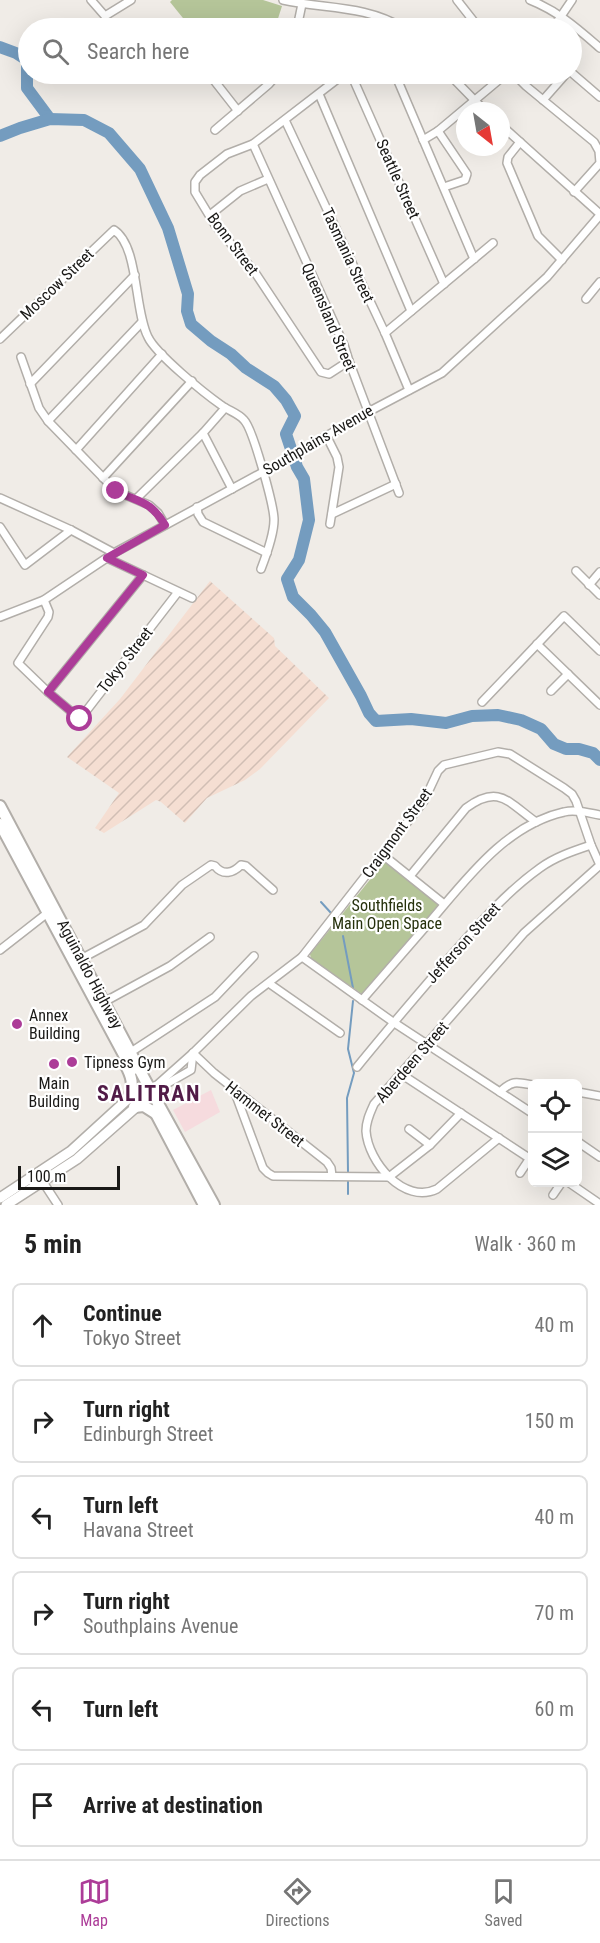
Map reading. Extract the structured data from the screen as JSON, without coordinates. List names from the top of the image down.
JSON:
{
  "streets": {
    "highway": ["Aguinaldo Highway"],
    "street": [
      "Seattle Street",
      "Bonn Street",
      "Tasmania Street",
      "Moscow Street",
      "Queensland Street",
      "Southplains Avenue",
      "Tokyo Street",
      "Craigmont Street",
      "Jefferson Street",
      "Aberdeen Street",
      "Hammet Street"
    ]
  },
  "crossings": [
    ["Bonn Street", "Tasmania Street"],
    ["Bonn Street", "Queensland Street"],
    ["Tasmania Street", "Southplains Avenue"],
    ["Queensland Street", "Southplains Avenue"],
    ["Southplains Avenue", "Tokyo Street"],
    ["Craigmont Street", "Jefferson Street"],
    ["Craigmont Street", "Aguinaldo Highway"],
    ["Craigmont Street", "Aberdeen Street"],
    ["Craigmont Street", "Hammet Street"]
  ],
  "districts": ["SALITRAN"],
  "parks": ["Southfields Main Open Space"],
  "places": ["Annex Building", "Tipness Gym", "Main Building"],
  "scale_bar": "100 m",
  "north": "bottom right",
  "page": {
    "search": "Search here",
    "scale": "100 m",
    "heading": ["5 min", "Walk · 360 m"],
    "list": [
      ["Continue", "Tokyo Street", "40 m"],
      ["Turn right", "Edinburgh Street", "150 m"],
      ["Turn left", "Havana Street", "40 m"],
      ["Turn right", "Southplains Avenue", "70 m"],
      ["Turn left", "60 m"],
      "Arrive at destination"
    ],
    "nav": ["Map", "Directions", "Saved"]
  }
}
